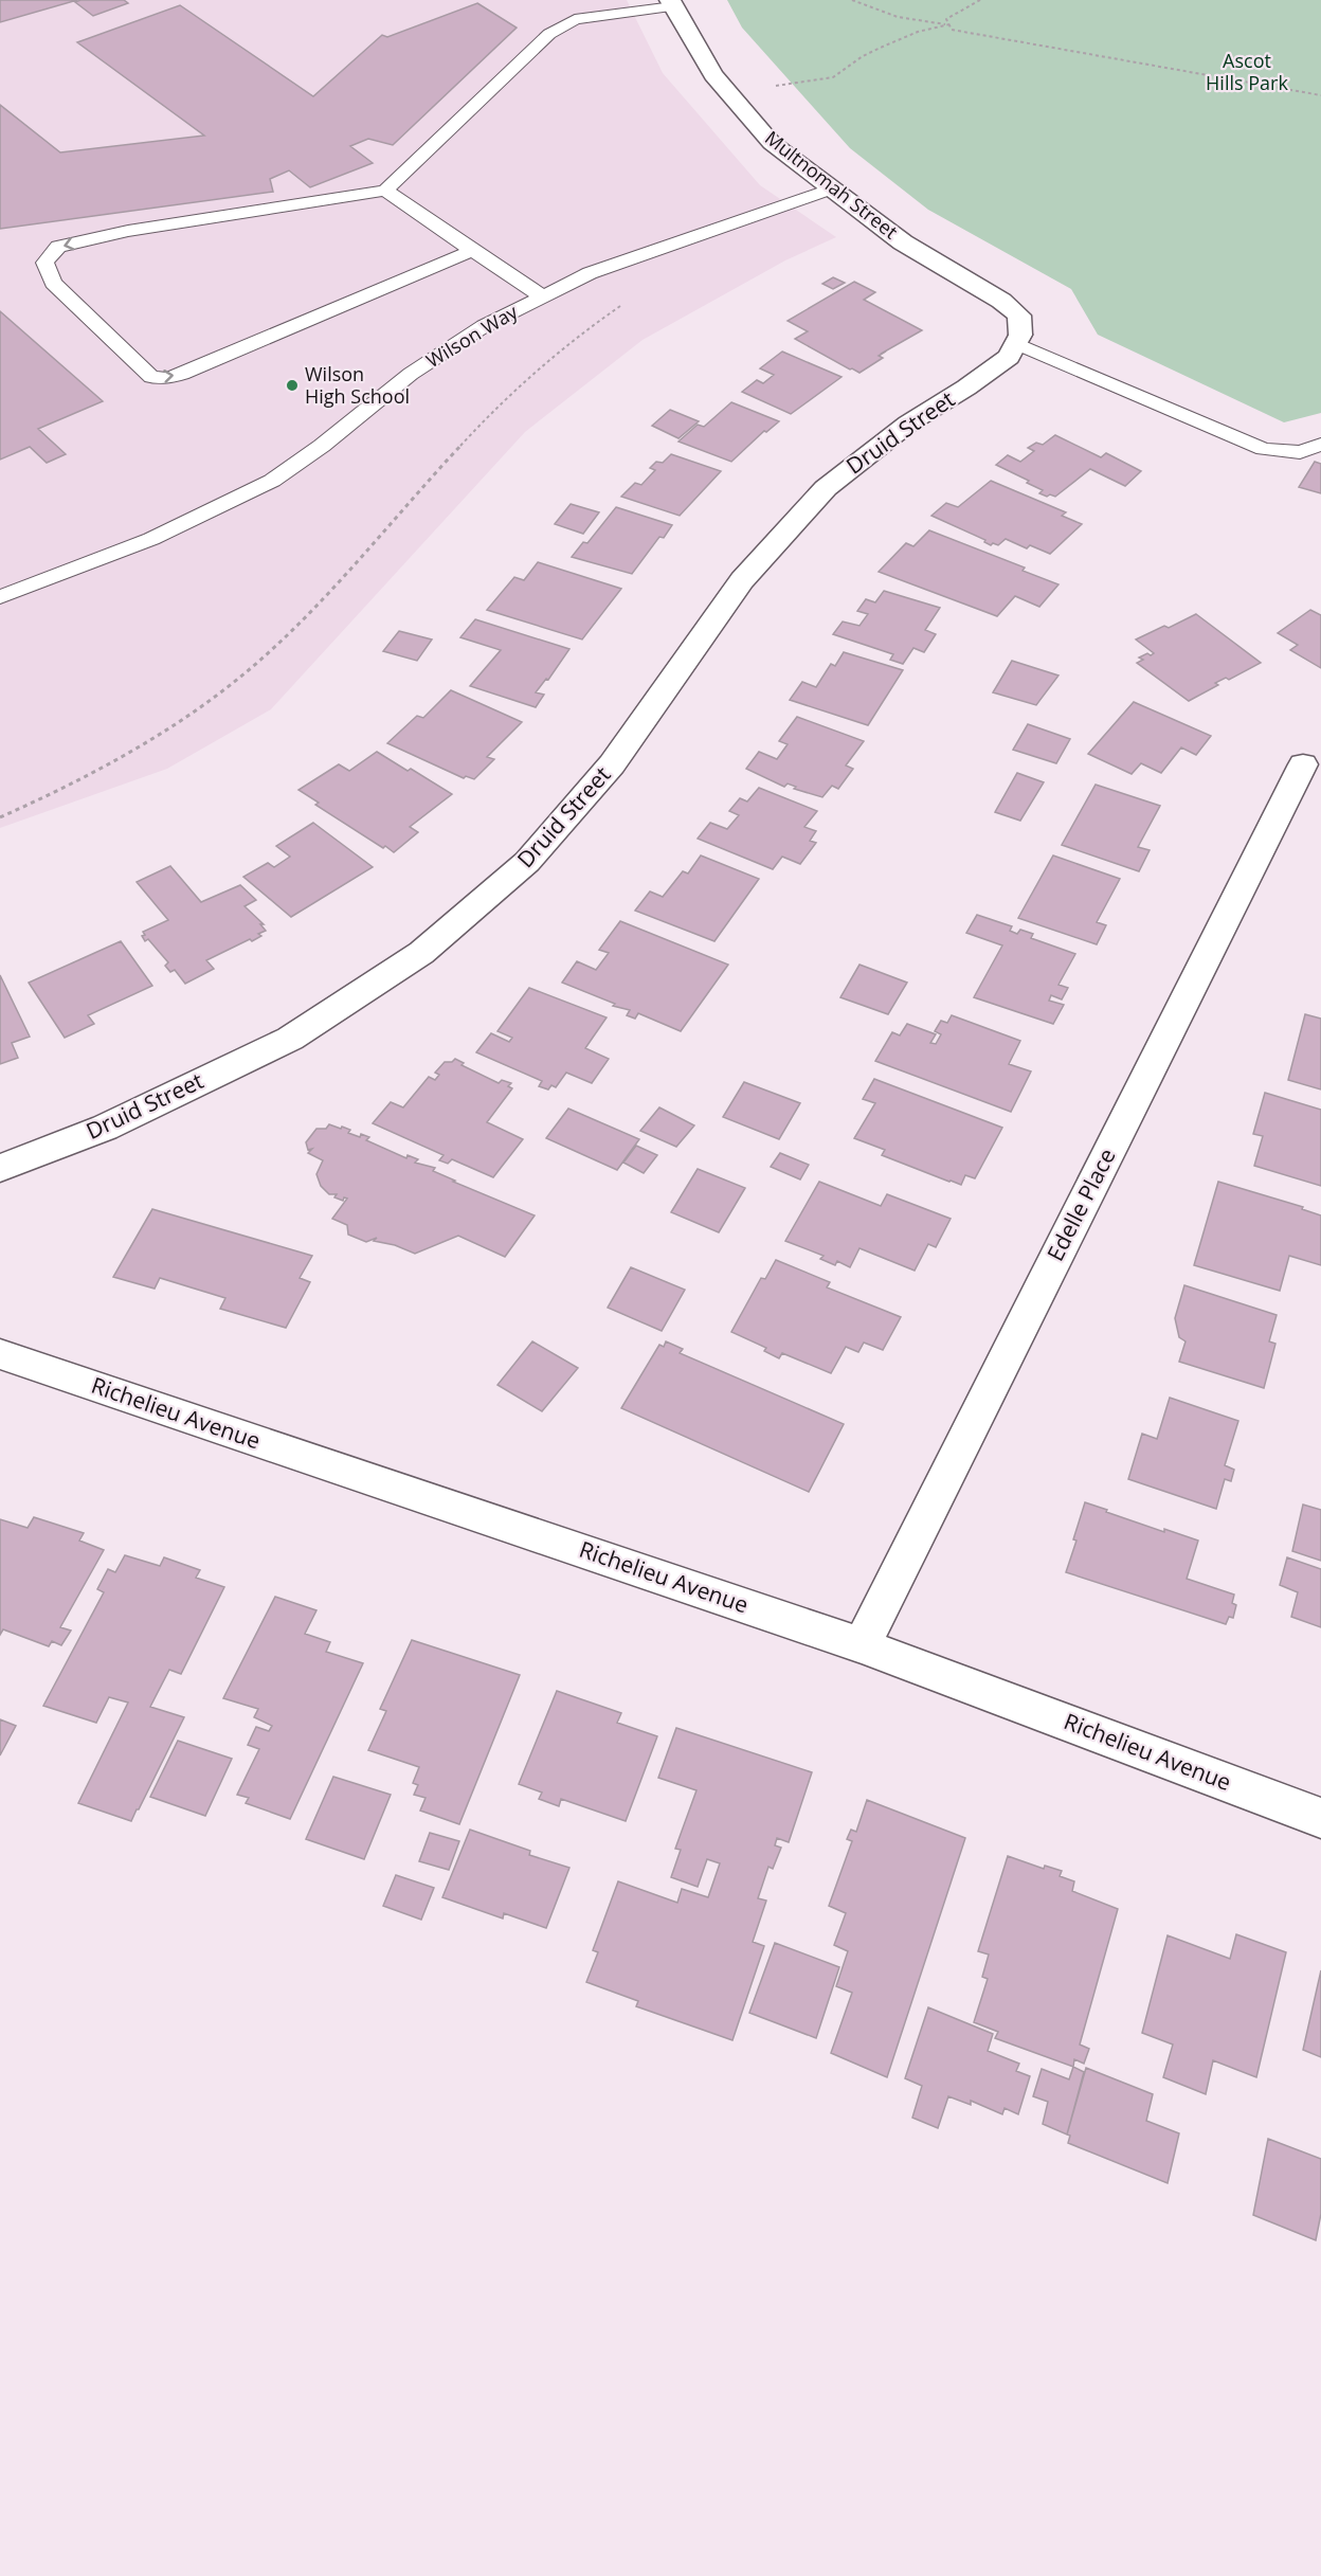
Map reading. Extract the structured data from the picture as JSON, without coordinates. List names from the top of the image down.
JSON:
{
  "streets": {
    "street": [
      "Multnomah Street",
      "Druid Street",
      "Edelle Place",
      "Richelieu Avenue"
    ],
    "lane": ["Wilson Way"]
  },
  "crossings": [
    ["Multnomah Street", "Wilson Way"],
    ["Multnomah Street", "Druid Street"],
    ["Edelle Place", "Richelieu Avenue"]
  ],
  "parks": ["Ascot Hills Park"],
  "places": ["Wilson High School"]
}
